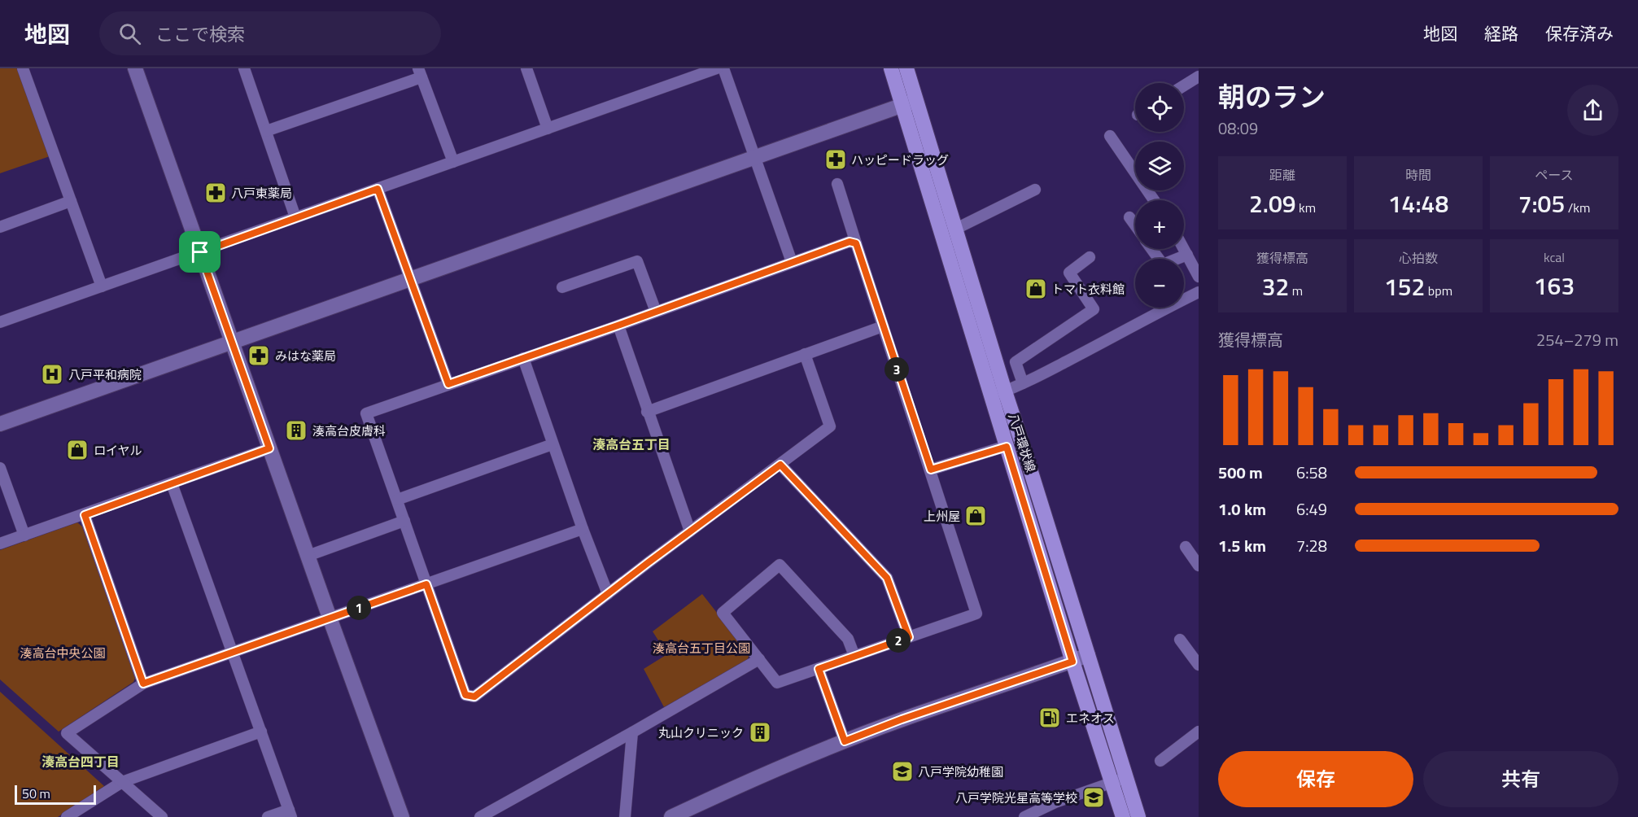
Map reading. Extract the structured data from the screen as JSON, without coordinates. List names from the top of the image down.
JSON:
{
  "streets": {
    "main road": ["八戸環状線"]
  },
  "districts": ["湊高台五丁目", "湊高台四丁目"],
  "parks": ["湊高台五丁目公園", "湊高台中央公園"],
  "places": {
    "pharmacy": ["ハッピードラッグ", "八戸東薬局", "みはな薬局"],
    "shop": ["トマト衣料館", "ロイヤル", "上州屋"],
    "hospital": ["八戸平和病院"],
    "building": ["湊高台皮膚科", "丸山クリニック"],
    "fuel station": ["エネオス"],
    "school or university": ["八戸学院幼稚園", "八戸学院光星高等学校"]
  },
  "scale_bar": "50 m",
  "page": {
    "header": "地図",
    "search": "ここで検索",
    "nav": ["地図", "経路", "保存済み"],
    "heading": ["朝のラン", "08:09"],
    "map_buttons": ["+", "−"],
    "stats": [
      ["距離", "2.09 km"],
      ["時間", "14:48"],
      ["ペース", "7:05 /km"],
      ["獲得標高", "32 m"],
      ["心拍数", "152 bpm"],
      ["kcal", "163"]
    ],
    "chart": ["獲得標高", "254–279 m"],
    "pins": ["3", "1", "2"],
    "list": [
      {
        "name": "500 m",
        "note": "6:58"
      },
      {
        "name": "1.0 km",
        "note": "6:49"
      },
      {
        "name": "1.5 km",
        "note": "7:28"
      }
    ],
    "buttons": ["保存", "共有"],
    "scale": "50 m"
  }
}
